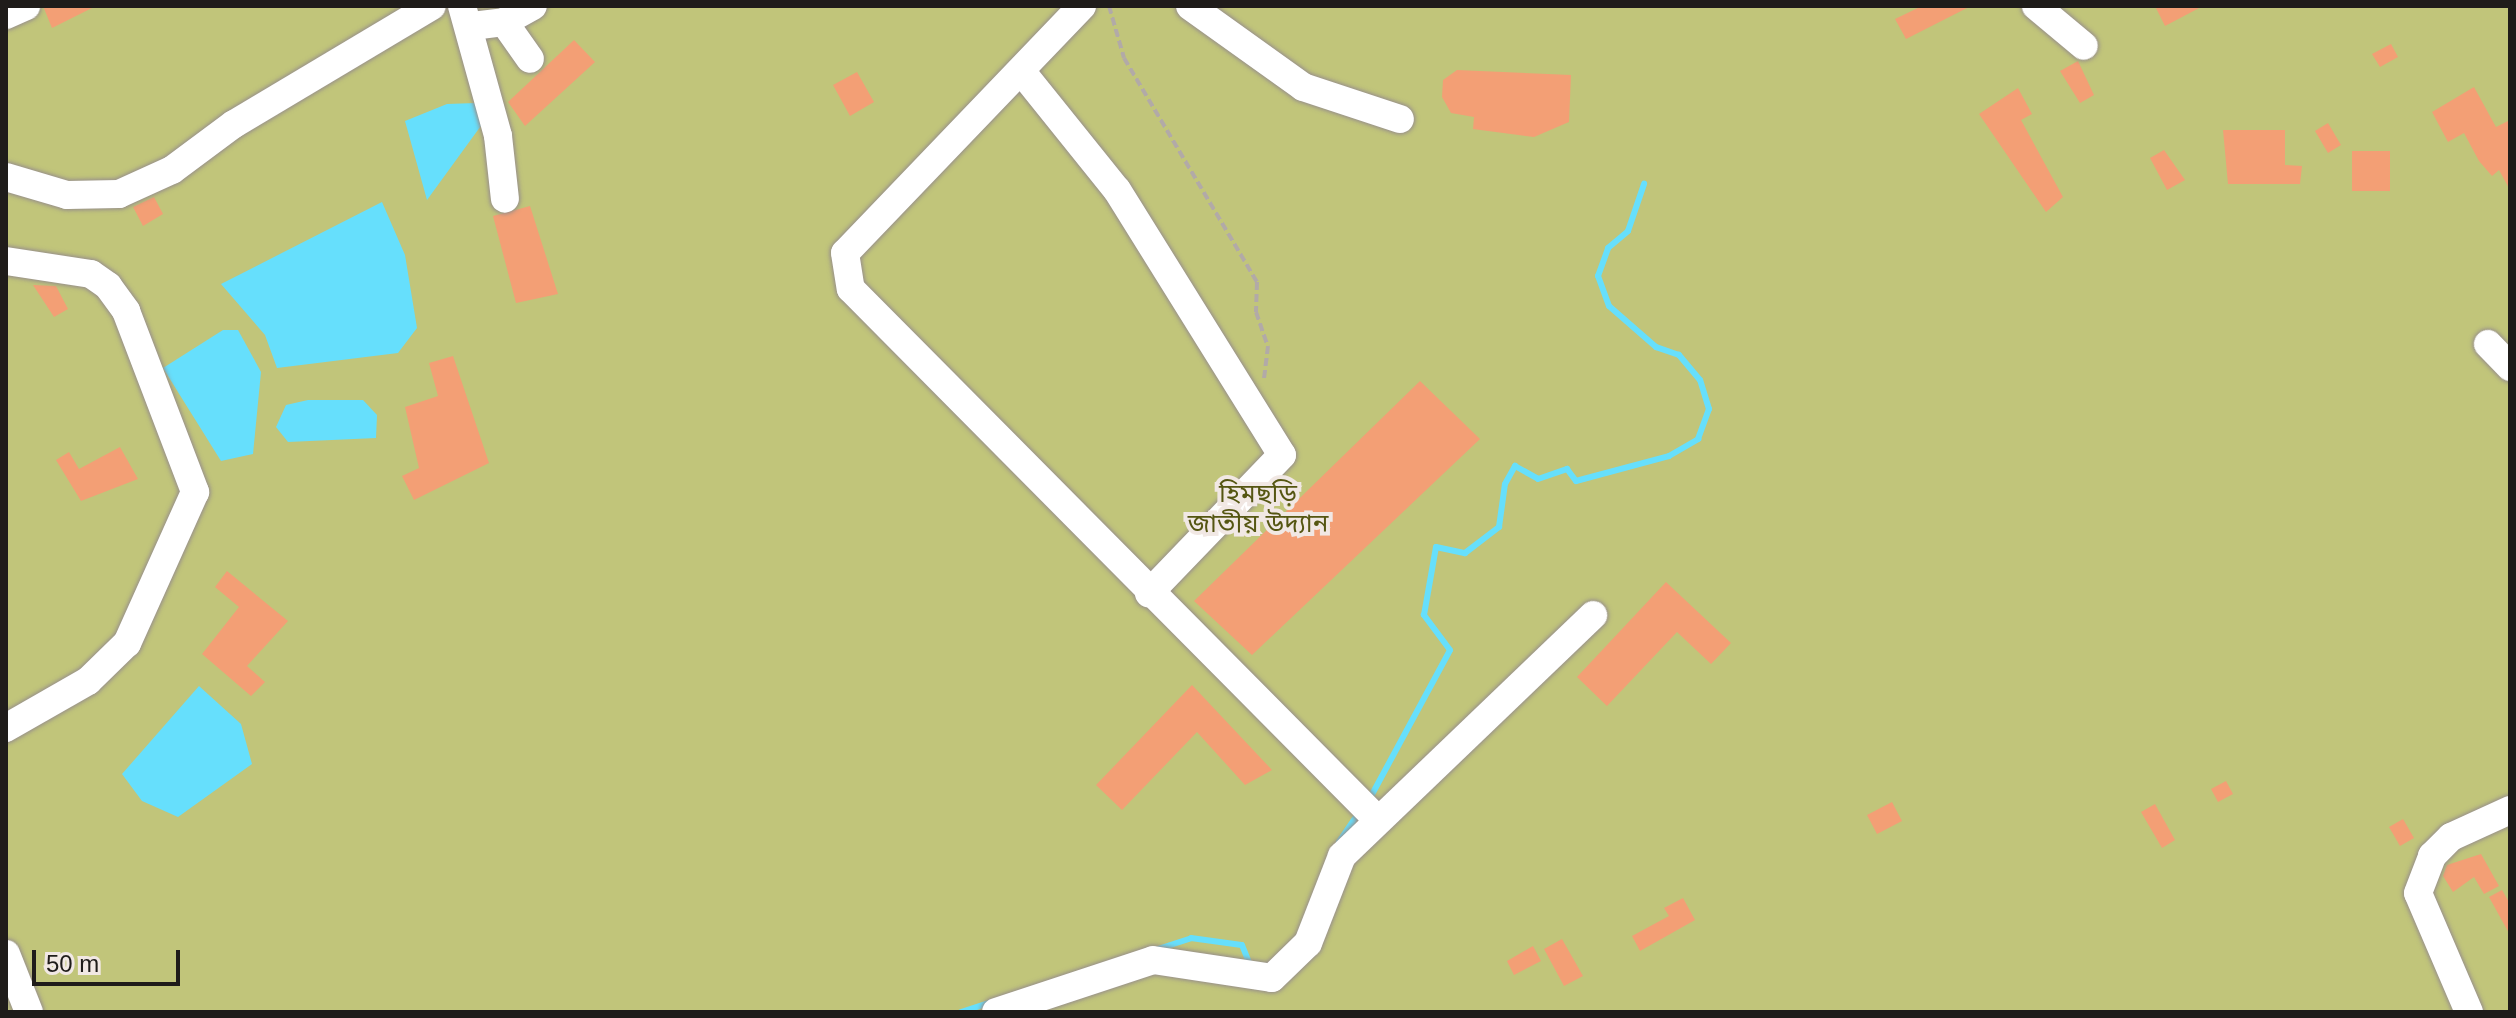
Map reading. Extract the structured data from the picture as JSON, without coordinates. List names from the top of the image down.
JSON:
{
  "parks": ["হিমছড়ি জাতীয় উদ্যান"],
  "scale_bar": "50 m"
}
